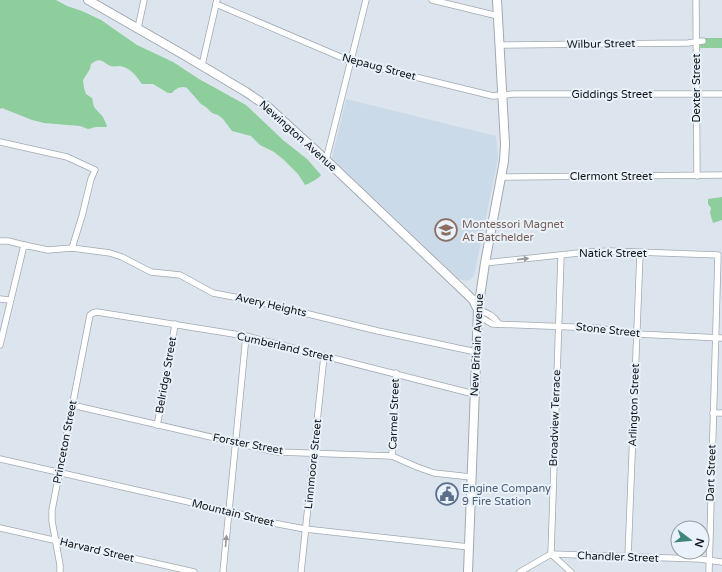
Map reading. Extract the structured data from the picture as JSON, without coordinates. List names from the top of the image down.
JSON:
{
  "streets": {
    "main road": ["Newington Avenue", "New Britain Avenue"],
    "street": [
      "Wilbur Street",
      "Nepaug Street",
      "Dexter Street",
      "Giddings Street",
      "Clermont Street",
      "Natick Street",
      "Avery Heights",
      "Stone Street",
      "Cumberland Street",
      "Belridge Street",
      "Arlington Street",
      "Carmel Street",
      "Broadview Terrace",
      "Princeton Street",
      "Forster Street",
      "Linnmoore Street",
      "Dart Street",
      "Mountain Street",
      "Harvard Street",
      "Chandler Street"
    ]
  },
  "crossings": [
    ["Wilbur Street", "Dexter Street"],
    ["Wilbur Street", "New Britain Avenue"],
    ["Nepaug Street", "Giddings Street"],
    ["Nepaug Street", "New Britain Avenue"],
    ["Dexter Street", "Giddings Street"],
    ["Dexter Street", "Clermont Street"],
    ["Giddings Street", "New Britain Avenue"],
    ["Newington Avenue", "Stone Street"],
    ["Newington Avenue", "New Britain Avenue"],
    ["Clermont Street", "New Britain Avenue"],
    ["Natick Street", "New Britain Avenue"],
    ["Natick Street", "Arlington Street"],
    ["Natick Street", "Broadview Terrace"],
    ["Natick Street", "Dart Street"],
    ["Avery Heights", "New Britain Avenue"],
    ["Stone Street", "New Britain Avenue"],
    ["Stone Street", "Arlington Street"],
    ["Stone Street", "Broadview Terrace"],
    ["Stone Street", "Dart Street"],
    ["New Britain Avenue", "Cumberland Street"],
    ["New Britain Avenue", "Forster Street"],
    ["New Britain Avenue", "Mountain Street"],
    ["Cumberland Street", "Belridge Street"],
    ["Cumberland Street", "Carmel Street"],
    ["Cumberland Street", "Princeton Street"],
    ["Cumberland Street", "Linnmoore Street"],
    ["Belridge Street", "Forster Street"],
    ["Arlington Street", "Chandler Street"],
    ["Carmel Street", "Forster Street"],
    ["Broadview Terrace", "Chandler Street"],
    ["Princeton Street", "Forster Street"],
    ["Princeton Street", "Mountain Street"],
    ["Princeton Street", "Harvard Street"],
    ["Forster Street", "Linnmoore Street"],
    ["Linnmoore Street", "Mountain Street"],
    ["Dart Street", "Chandler Street"]
  ],
  "places": {
    "school or university": ["Montessori Magnet At Batchelder"],
    "public building": ["Engine Company 9 Fire Station"]
  },
  "north": "right"
}
